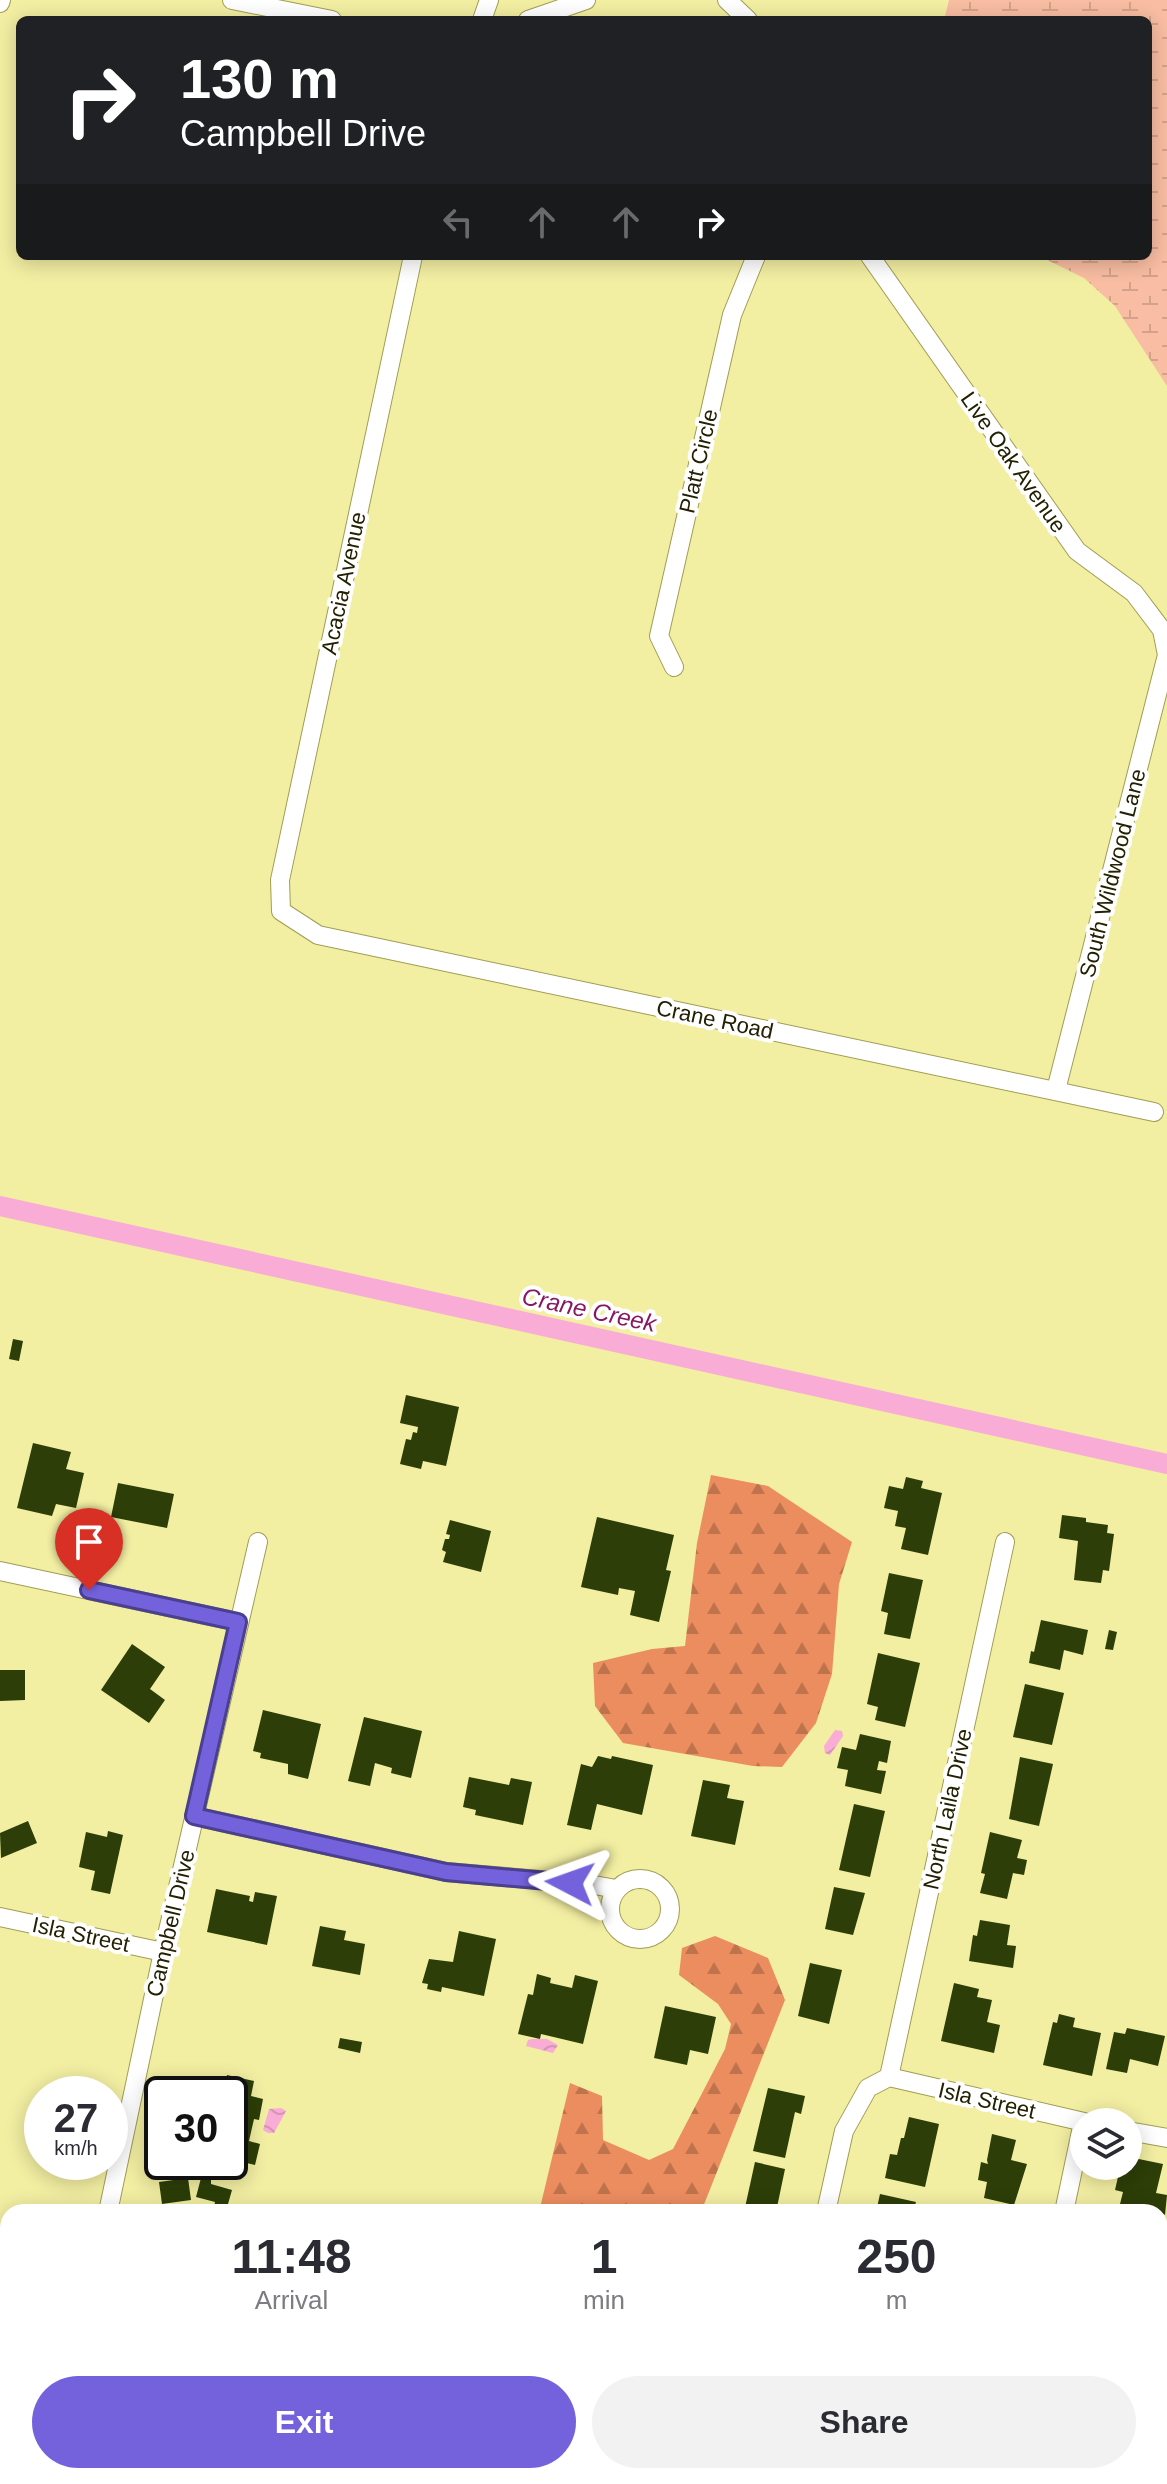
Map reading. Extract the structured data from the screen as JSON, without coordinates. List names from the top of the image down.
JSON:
{
  "streets": {
    "street": [
      "Platt Circle",
      "Live Oak Avenue",
      "Acacia Avenue",
      "South Wildwood Lane",
      "Crane Road",
      "North Laila Drive",
      "Campbell Drive",
      "Isla Street"
    ]
  },
  "crossings": [
    ["Live Oak Avenue", "South Wildwood Lane"],
    ["Acacia Avenue", "Crane Road"],
    ["South Wildwood Lane", "Crane Road"],
    ["North Laila Drive", "Isla Street"],
    ["Campbell Drive", "Isla Street"]
  ],
  "water": ["Crane Creek"],
  "page": {
    "turn": ["130 m", "Campbell Drive"],
    "speed": "27 km/h",
    "limit": "30",
    "eta": [
      "11:48",
      "Arrival",
      "1",
      "min",
      "250",
      "m"
    ],
    "buttons": ["Exit", "Share"]
  }
}
